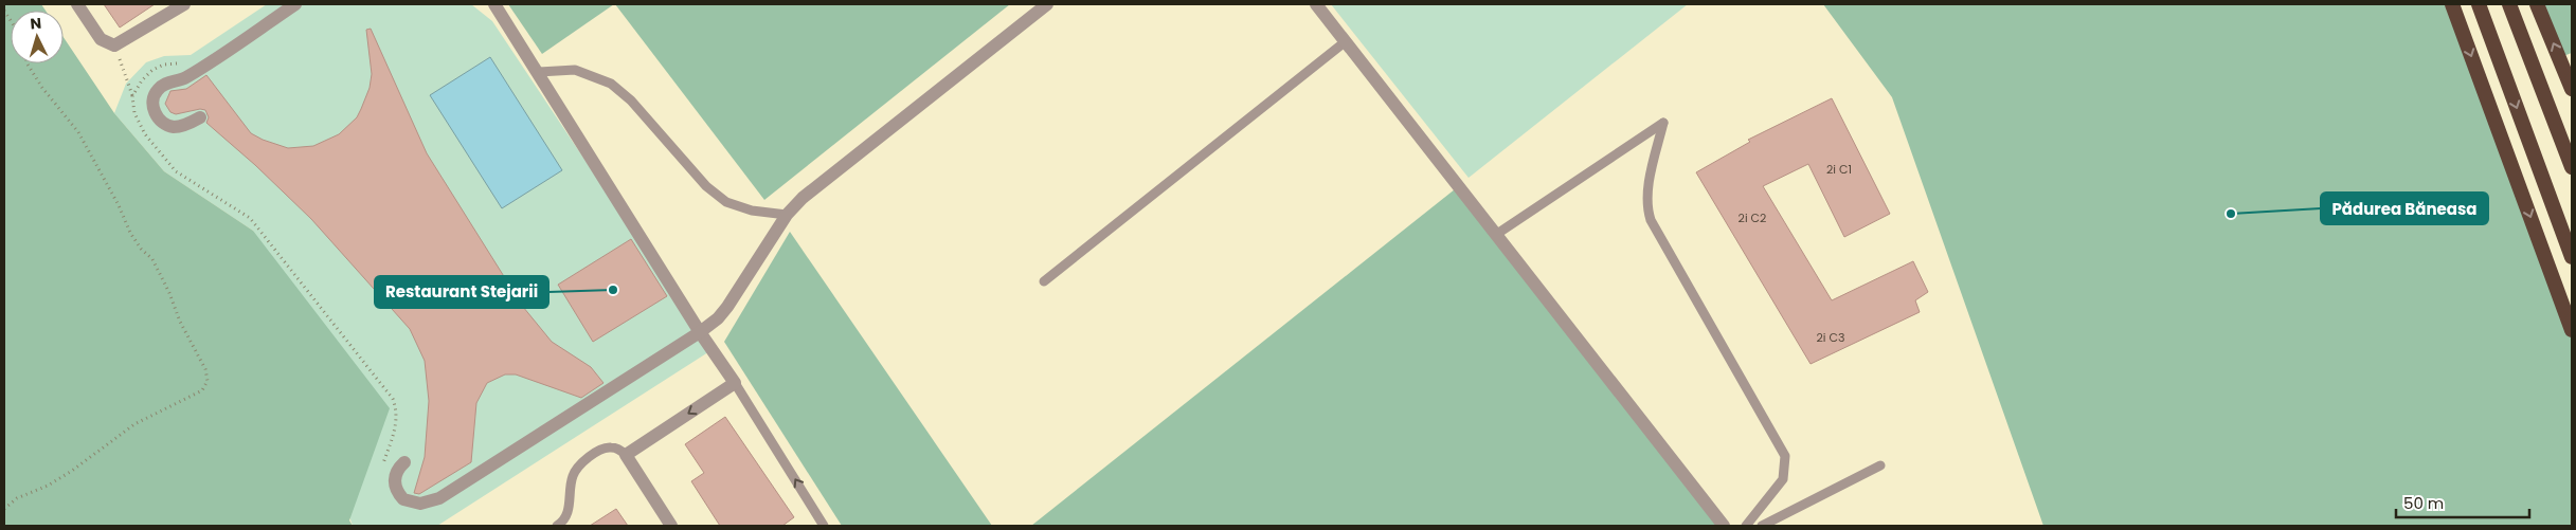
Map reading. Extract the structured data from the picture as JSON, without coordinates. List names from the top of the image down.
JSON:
{
  "places": ["Pădurea Băneasa", "Restaurant Stejarii"],
  "house_numbers": ["2i C1", "2i C2", "2i C3"],
  "scale_bar": "50 m",
  "north": "top"
}
